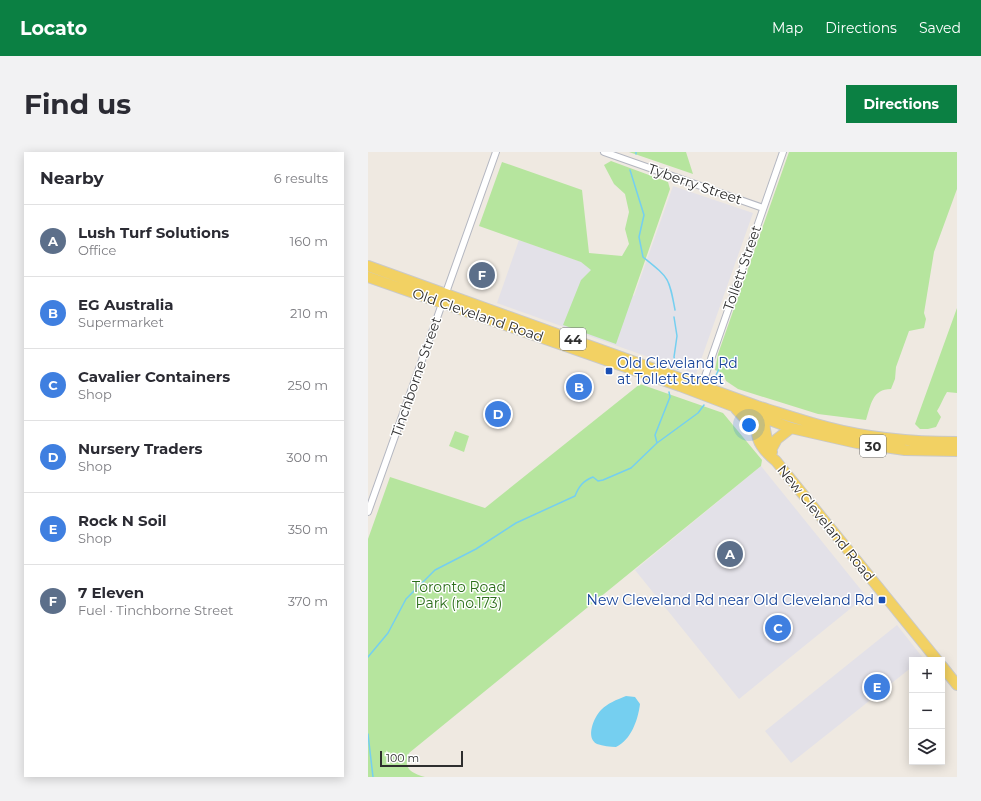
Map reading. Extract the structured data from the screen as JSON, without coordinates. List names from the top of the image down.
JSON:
{
  "streets": {
    "main road": [
      "Old Cleveland Road",
      "44",
      "30",
      "New Cleveland Road"
    ],
    "street": ["Tyberry Street", "Tollett Street", "Tinchborne Street"]
  },
  "crossings": [
    ["Tyberry Street", "Tollett Street"],
    ["Tollett Street", "Old Cleveland Road"],
    ["Old Cleveland Road", "44"],
    ["Old Cleveland Road", "Tinchborne Street"],
    ["Old Cleveland Road", "New Cleveland Road"],
    ["44", "New Cleveland Road"]
  ],
  "parks": ["Toronto Road Park (no.173)"],
  "places": {
    "transit": ["Old Cleveland Rd at Tollett Street", "New Cleveland Rd near Old Cleveland Rd"]
  },
  "scale_bar": "100 m",
  "page": {
    "header": "Locato",
    "nav": ["Map", "Directions", "Saved"],
    "buttons": "Directions",
    "title": "Find us",
    "heading": ["Nearby", "6 results"],
    "list": [
      {
        "mark": "A",
        "name": "Lush Turf Solutions",
        "note": "Office",
        "value": "160 m"
      },
      {
        "mark": "B",
        "name": "EG Australia",
        "note": "Supermarket",
        "value": "210 m"
      },
      {
        "mark": "C",
        "name": "Cavalier Containers",
        "note": "Shop",
        "value": "250 m"
      },
      {
        "mark": "D",
        "name": "Nursery Traders",
        "note": "Shop",
        "value": "300 m"
      },
      {
        "mark": "E",
        "name": "Rock N Soil",
        "note": "Shop",
        "value": "350 m"
      },
      {
        "mark": "F",
        "name": "7 Eleven",
        "note": "Fuel · Tinchborne Street",
        "value": "370 m"
      }
    ],
    "pins": [
      "F",
      "B",
      "D",
      "A",
      "C",
      "E"
    ],
    "map_buttons": ["+", "−"],
    "scale": "100 m"
  }
}
